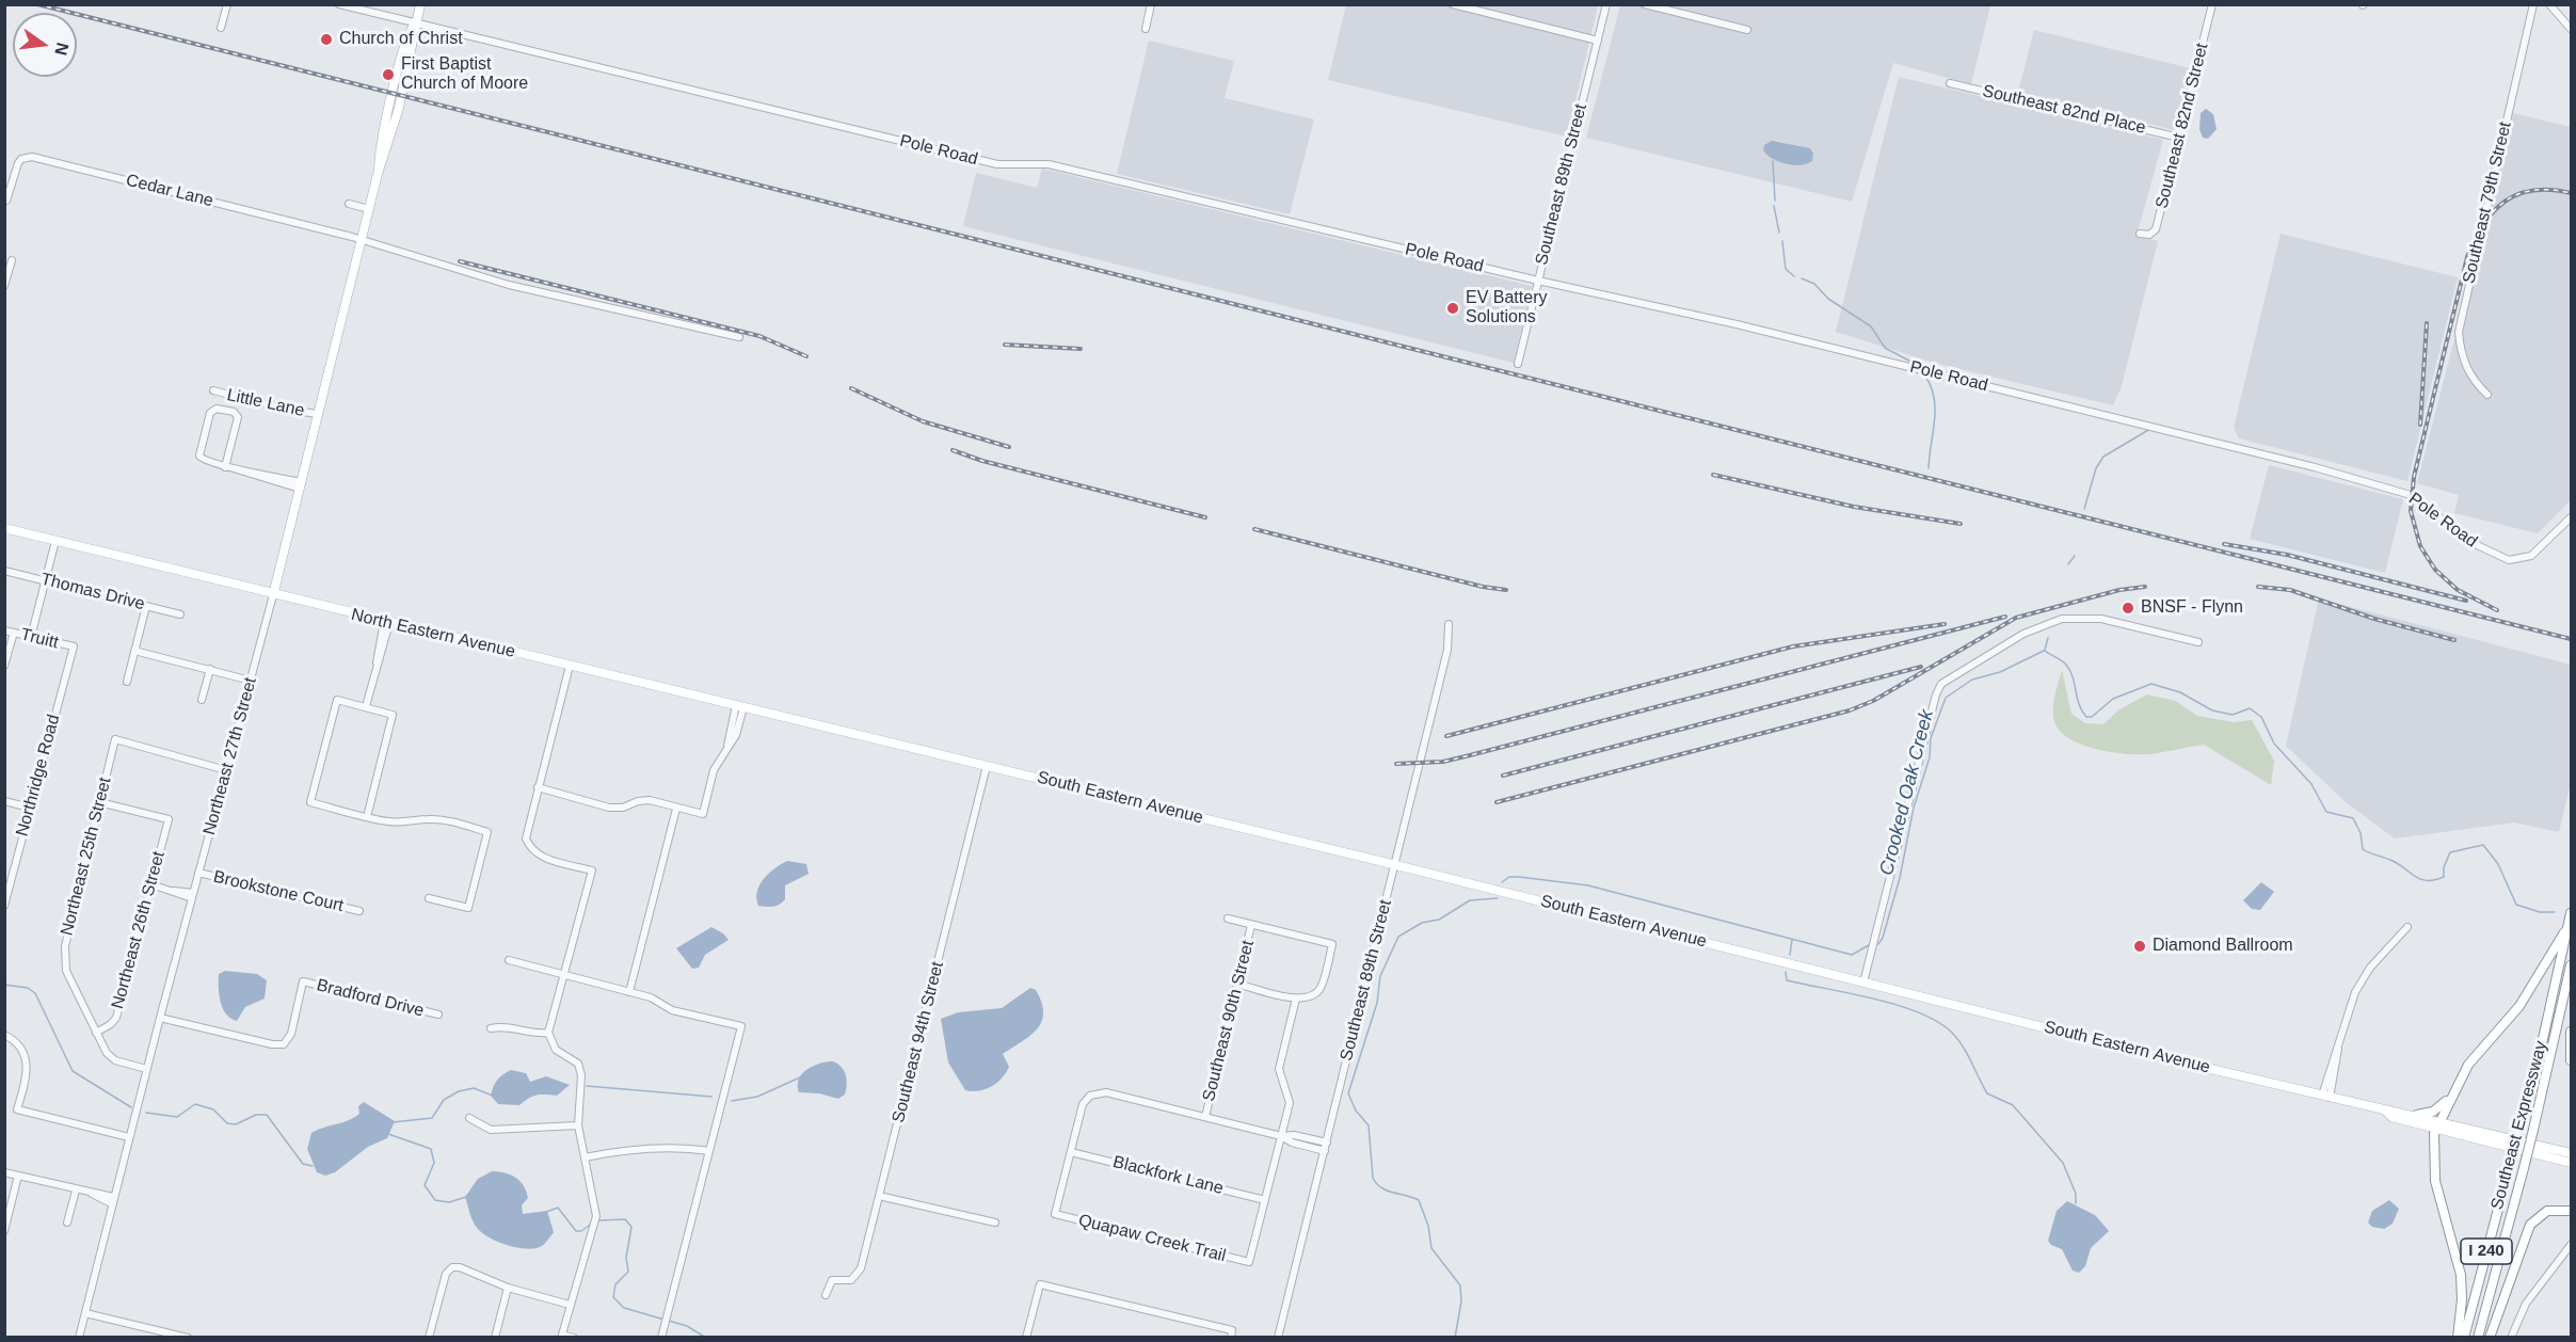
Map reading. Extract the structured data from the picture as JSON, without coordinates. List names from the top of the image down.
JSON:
{
  "streets": {
    "highway": ["Southeast Expressway", "I 240"],
    "main road": ["North Eastern Avenue", "Northeast 27th Street", "South Eastern Avenue"],
    "street": [
      "Southeast 82nd Place",
      "Southeast 82nd Street",
      "Pole Road",
      "Southeast 89th Street",
      "Cedar Lane",
      "Southeast 79th Street",
      "Little Lane",
      "Thomas Drive",
      "Truitt",
      "Northridge Road",
      "Northeast 25th Street",
      "Brookstone Court",
      "Northeast 26th Street",
      "Bradford Drive",
      "Southeast 90th Street",
      "Southeast 94th Street",
      "Blackfork Lane",
      "Quapaw Creek Trail"
    ]
  },
  "crossings": [
    ["Southeast 82nd Place", "Southeast 82nd Street"],
    ["Pole Road", "Southeast 89th Street"],
    ["Pole Road", "Northeast 27th Street"],
    ["Southeast 89th Street", "South Eastern Avenue"],
    ["Cedar Lane", "Northeast 27th Street"],
    ["Little Lane", "Northeast 27th Street"],
    ["North Eastern Avenue", "Northeast 27th Street"],
    ["North Eastern Avenue", "South Eastern Avenue"],
    ["Truitt", "Northridge Road"],
    ["Northeast 27th Street", "Northeast 25th Street"],
    ["Northeast 27th Street", "Brookstone Court"],
    ["Northeast 27th Street", "Bradford Drive"],
    ["South Eastern Avenue", "Southeast 94th Street"],
    ["Northeast 25th Street", "Northeast 26th Street"],
    ["Blackfork Lane", "Quapaw Creek Trail"]
  ],
  "water": ["Crooked Oak Creek"],
  "places": [
    "Church of Christ",
    "First Baptist Church of Moore",
    "EV Battery Solutions",
    "BNSF - Flynn",
    "Diamond Ballroom"
  ],
  "north": "right"
}
